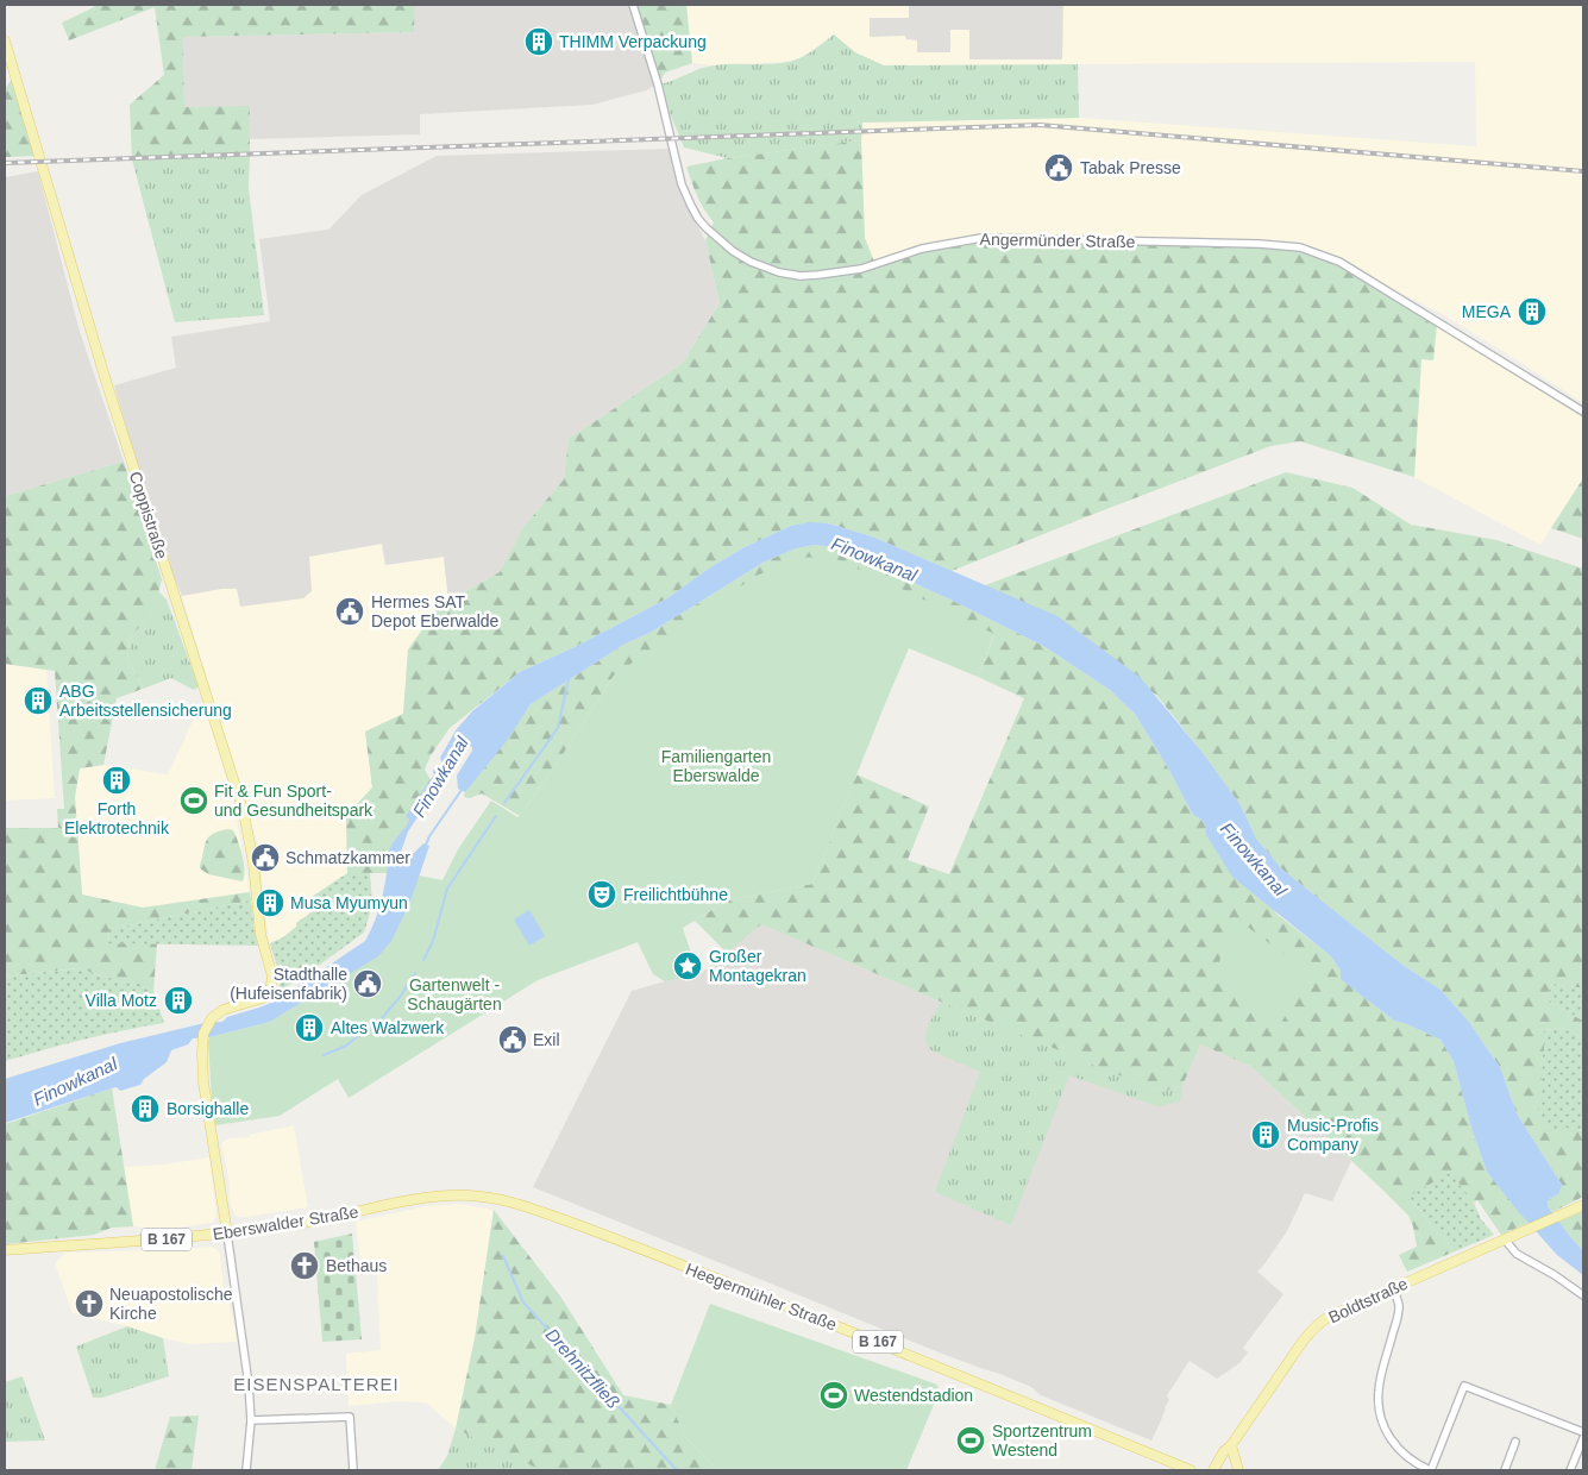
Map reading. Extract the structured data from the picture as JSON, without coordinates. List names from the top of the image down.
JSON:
{
  "streets": {
    "main road": [
      "Coppistraße",
      "Eberswalder Straße",
      "B 167",
      "Heegermühler Straße",
      "Boldtstraße"
    ],
    "street": ["Angermünder Straße"]
  },
  "crossings": [
    ["Coppistraße", "Eberswalder Straße"],
    ["Eberswalder Straße", "Heegermühler Straße"]
  ],
  "districts": ["EISENSPALTEREI"],
  "water": ["Finowkanal", "Drehnitzfließ"],
  "parks": ["Familiengarten Eberswalde", "Gartenwelt - Schaugärten"],
  "places": {
    "building": [
      "THIMM Verpackung",
      "MEGA",
      "ABG Arbeitsstellensicherung",
      "Forth Elektrotechnik",
      "Musa Myumyun",
      "Villa Motz",
      "Altes Walzwerk",
      "Borsighalle",
      "Music-Profis Company"
    ],
    "public building": [
      "Tabak Presse",
      "Hermes SAT Depot Eberwalde",
      "Schmatzkammer",
      "Stadthalle (Hufeisenfabrik)",
      "Exil"
    ],
    "sports": ["Fit & Fun Sport- und Gesundheitspark", "Westendstadion", "Sportzentrum Westend"],
    "theatre": ["Freilichtbühne"],
    "place": ["Großer Montagekran"],
    "church": ["Bethaus", "Neuapostolische Kirche"]
  }
}
